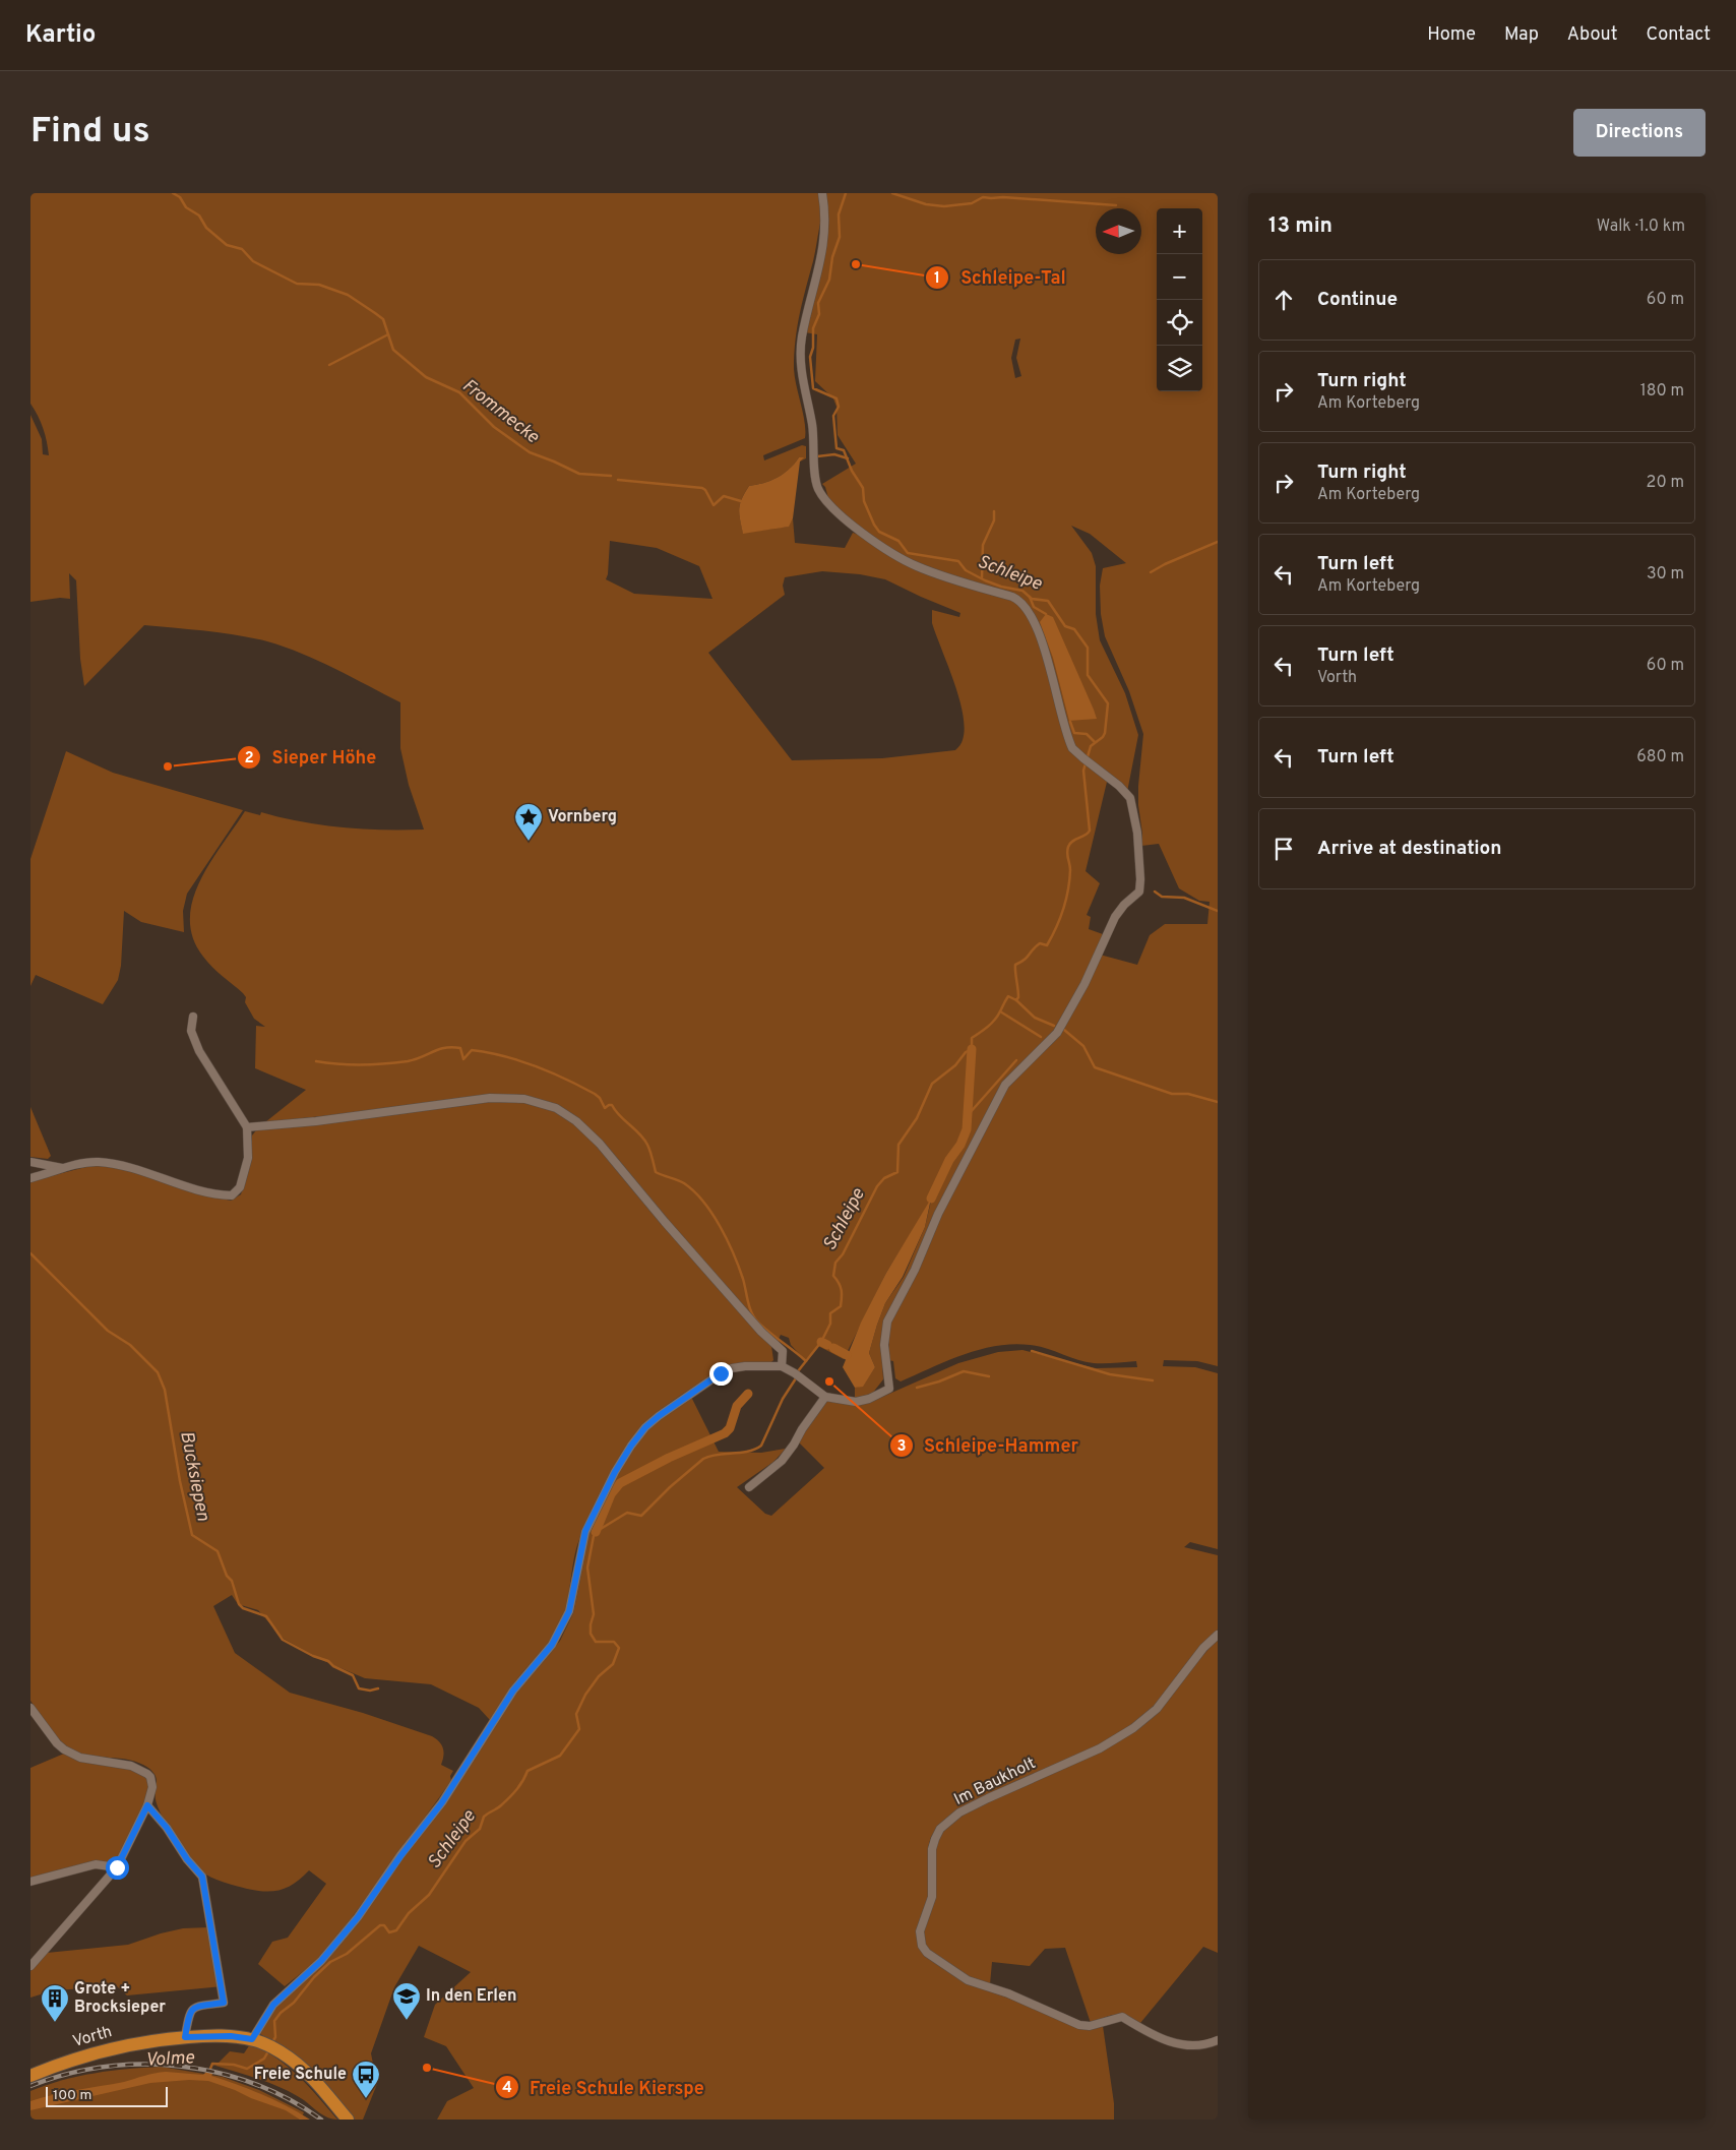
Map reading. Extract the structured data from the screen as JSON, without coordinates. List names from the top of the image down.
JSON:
{
  "streets": {
    "main road": ["Vorth"],
    "street": ["Im Baukholt"]
  },
  "water": [
    "Frommecke",
    "Schleipe",
    "Bucksiepen",
    "Volme"
  ],
  "places": {
    "other": [
      "Schleipe-Tal",
      "Sieper Höhe",
      "Schleipe-Hammer",
      "Freie Schule Kierspe"
    ],
    "place": ["Vornberg"],
    "school or university": ["In den Erlen"],
    "building": ["Grote + Brocksieper"],
    "bus stop": ["Freie Schule"]
  },
  "scale_bar": "100 m",
  "north": "left",
  "page": {
    "header": "Kartio",
    "nav": [
      "Home",
      "Map",
      "About",
      "Contact"
    ],
    "buttons": "Directions",
    "title": "Find us",
    "heading": ["13 min", "Walk · 1.0 km"],
    "map_buttons": ["+", "−"],
    "list": [
      ["Continue", "60 m"],
      ["Turn right", "Am Korteberg", "180 m"],
      ["Turn right", "Am Korteberg", "20 m"],
      ["Turn left", "Am Korteberg", "30 m"],
      ["Turn left", "Vorth", "60 m"],
      ["Turn left", "680 m"],
      "Arrive at destination"
    ],
    "scale": "100 m"
  }
}
